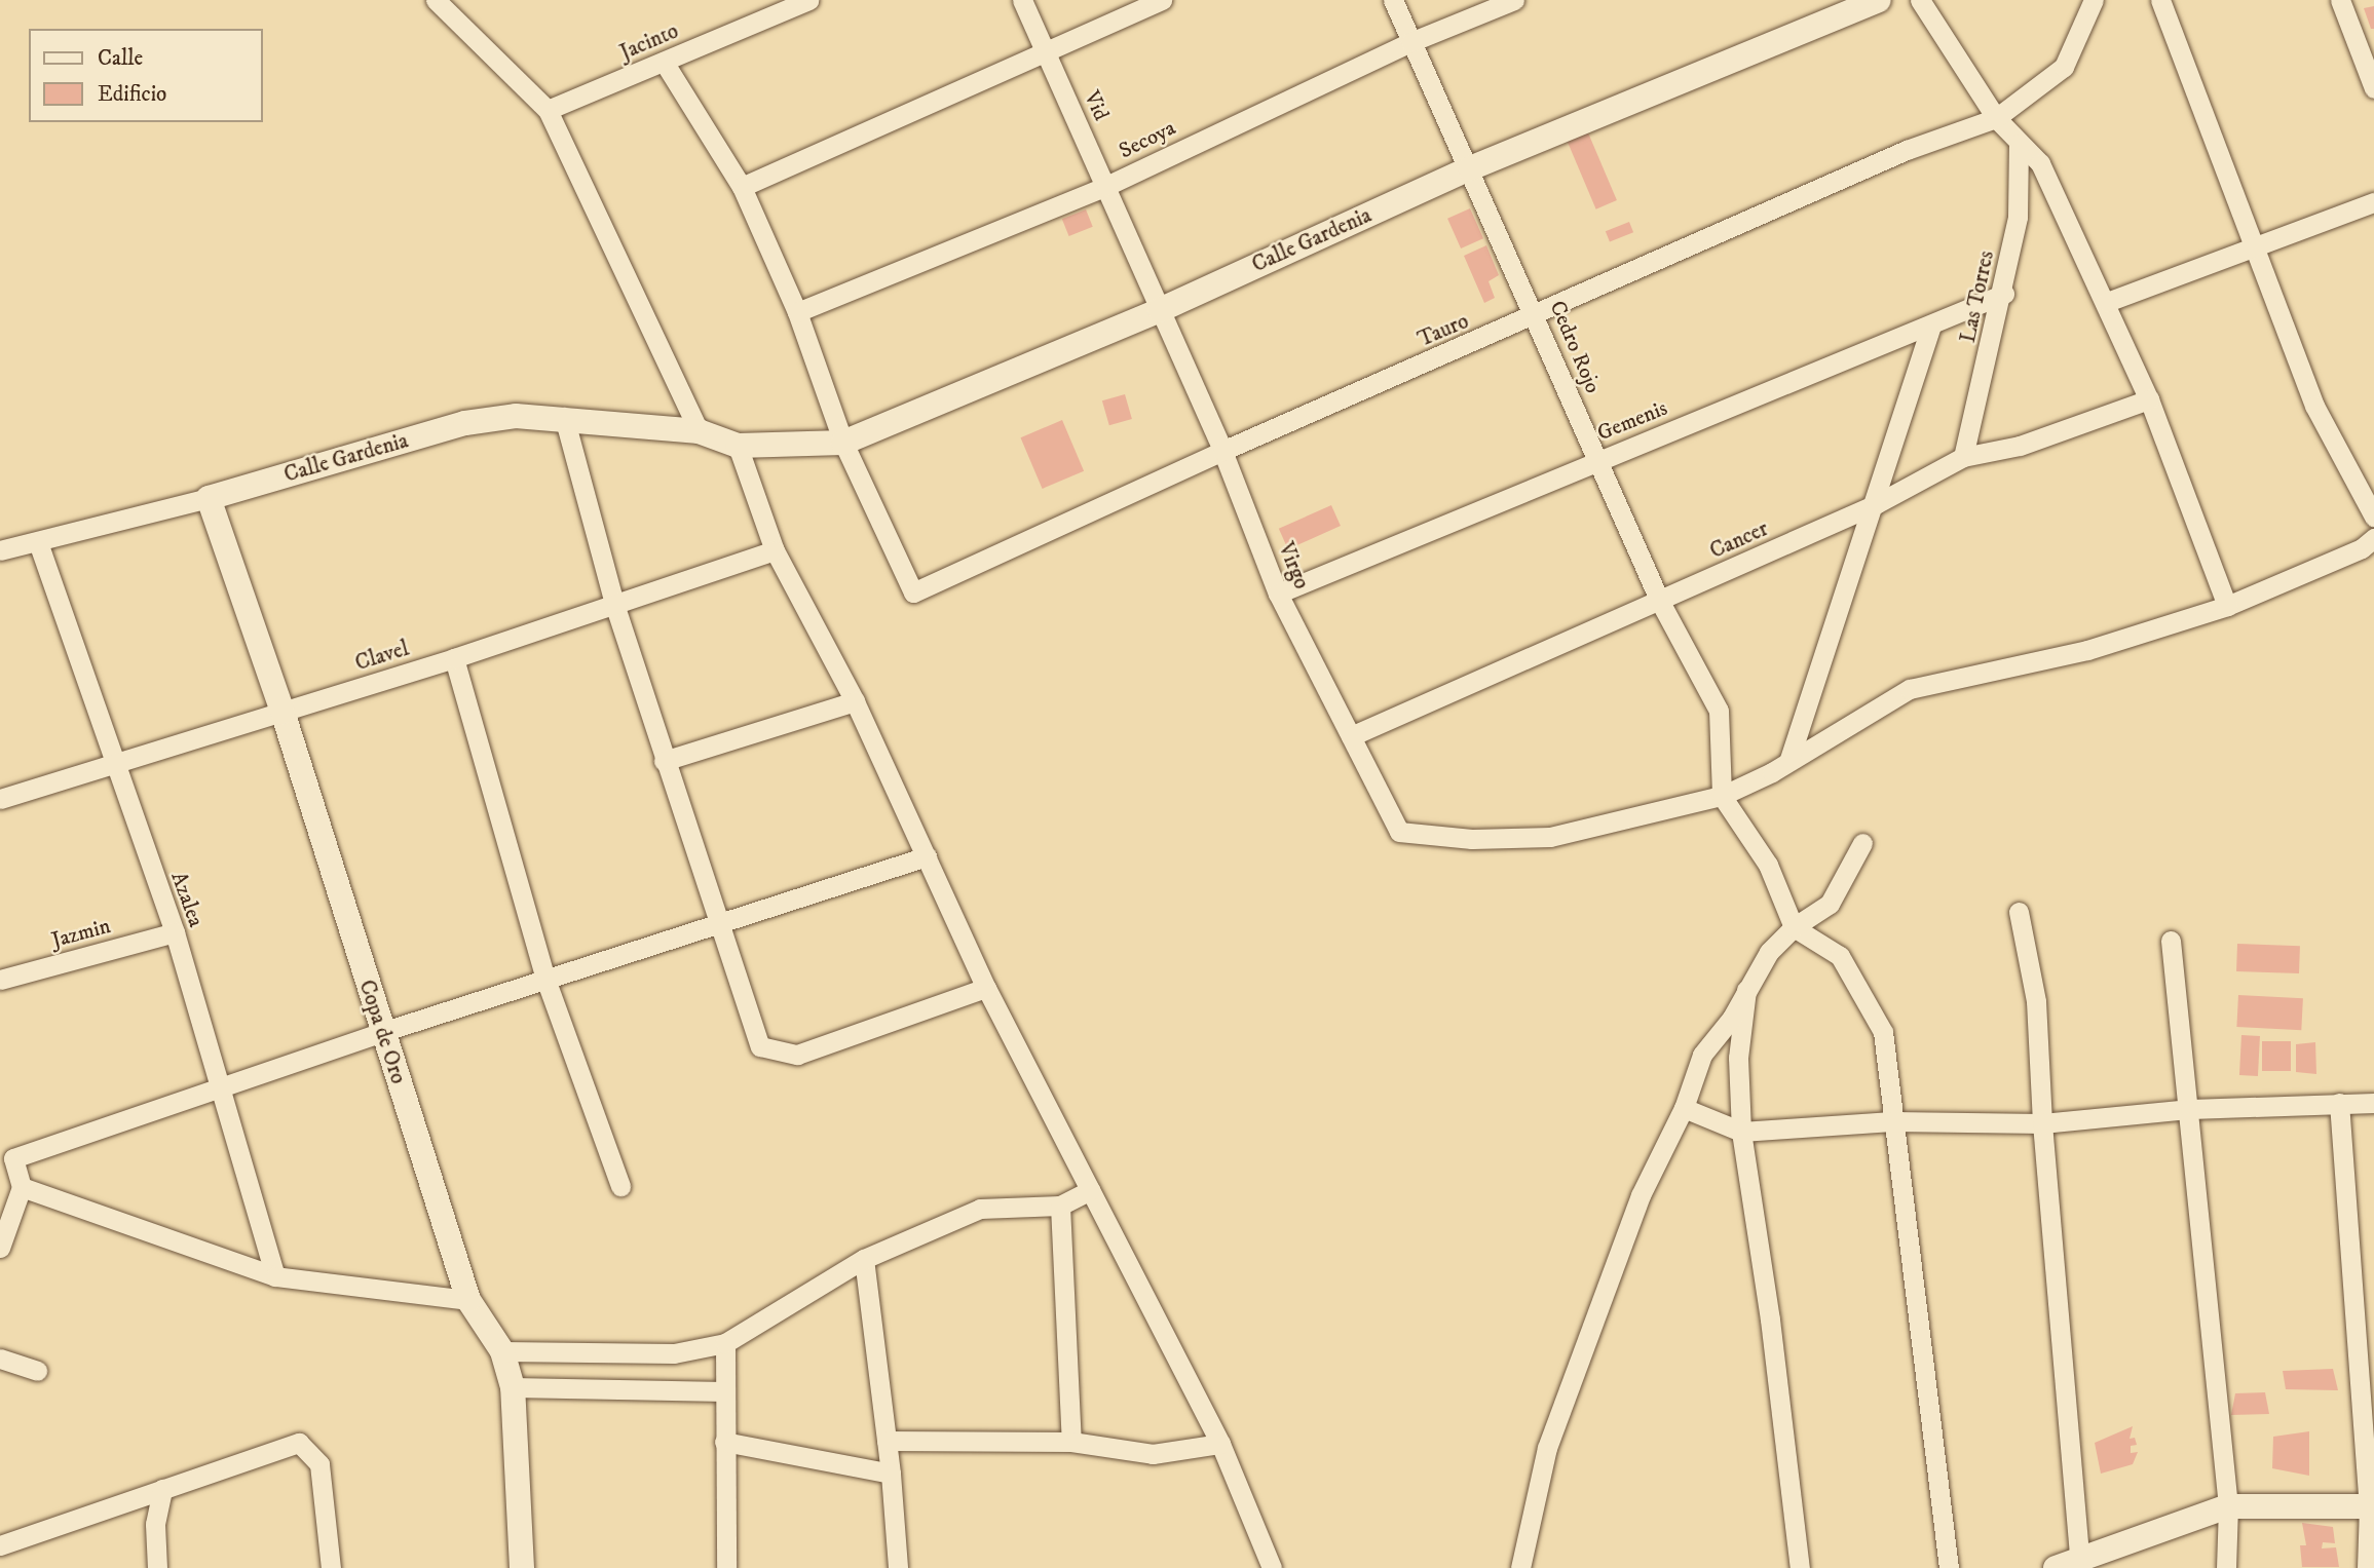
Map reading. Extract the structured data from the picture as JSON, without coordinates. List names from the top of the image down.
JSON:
{
  "streets": {
    "street": [
      "Jacinto",
      "Vid",
      "Secoya",
      "Calle Gardenia",
      "Las Torres",
      "Tauro",
      "Cedro Rojo",
      "Gemenis",
      "Cancer",
      "Virgo",
      "Clavel",
      "Azalea",
      "Jazmin",
      "Copa de Oro"
    ]
  },
  "crossings": [
    ["Vid", "Secoya"],
    ["Vid", "Calle Gardenia"],
    ["Vid", "Virgo"],
    ["Secoya", "Cedro Rojo"],
    ["Calle Gardenia", "Tauro"],
    ["Calle Gardenia", "Cedro Rojo"],
    ["Calle Gardenia", "Virgo"],
    ["Calle Gardenia", "Azalea"],
    ["Calle Gardenia", "Copa de Oro"],
    ["Las Torres", "Gemenis"],
    ["Las Torres", "Cancer"],
    ["Tauro", "Cedro Rojo"],
    ["Tauro", "Virgo"],
    ["Cedro Rojo", "Gemenis"],
    ["Cedro Rojo", "Cancer"],
    ["Cedro Rojo", "Virgo"],
    ["Gemenis", "Virgo"],
    ["Cancer", "Virgo"],
    ["Clavel", "Azalea"],
    ["Clavel", "Copa de Oro"],
    ["Azalea", "Jazmin"]
  ],
  "legend": ["Calle", "Edificio"]
}
